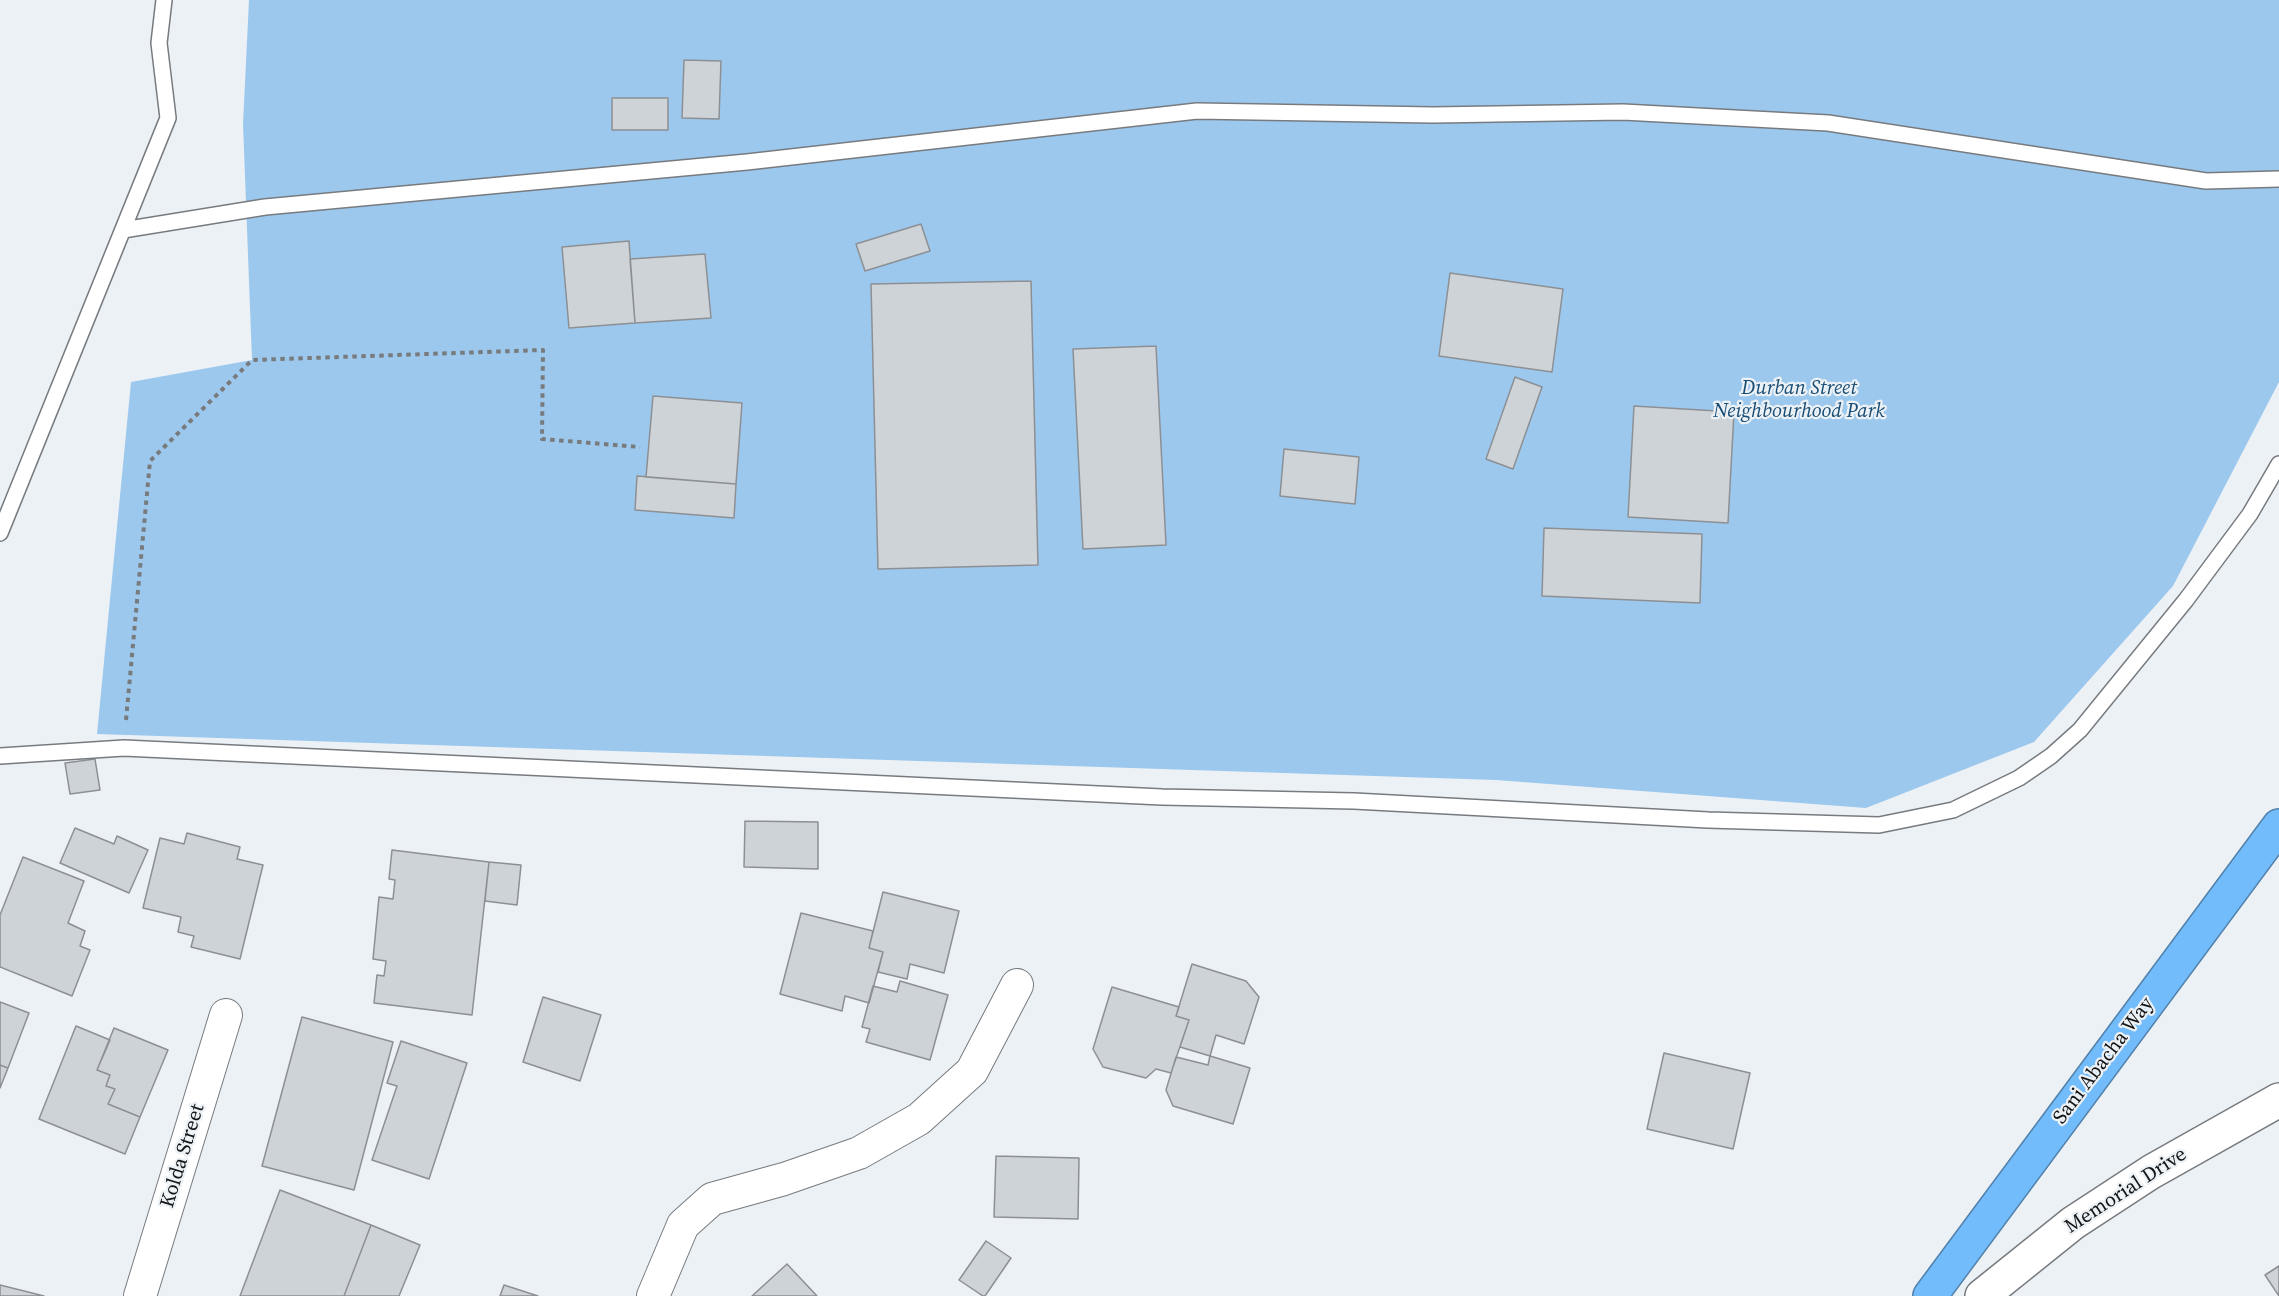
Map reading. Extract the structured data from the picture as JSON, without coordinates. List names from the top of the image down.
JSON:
{
  "streets": {
    "highway": ["Sani Abacha Way"],
    "street": ["Kolda Street", "Memorial Drive"]
  },
  "parks": ["Durban Street Neighbourhood Park"]
}
